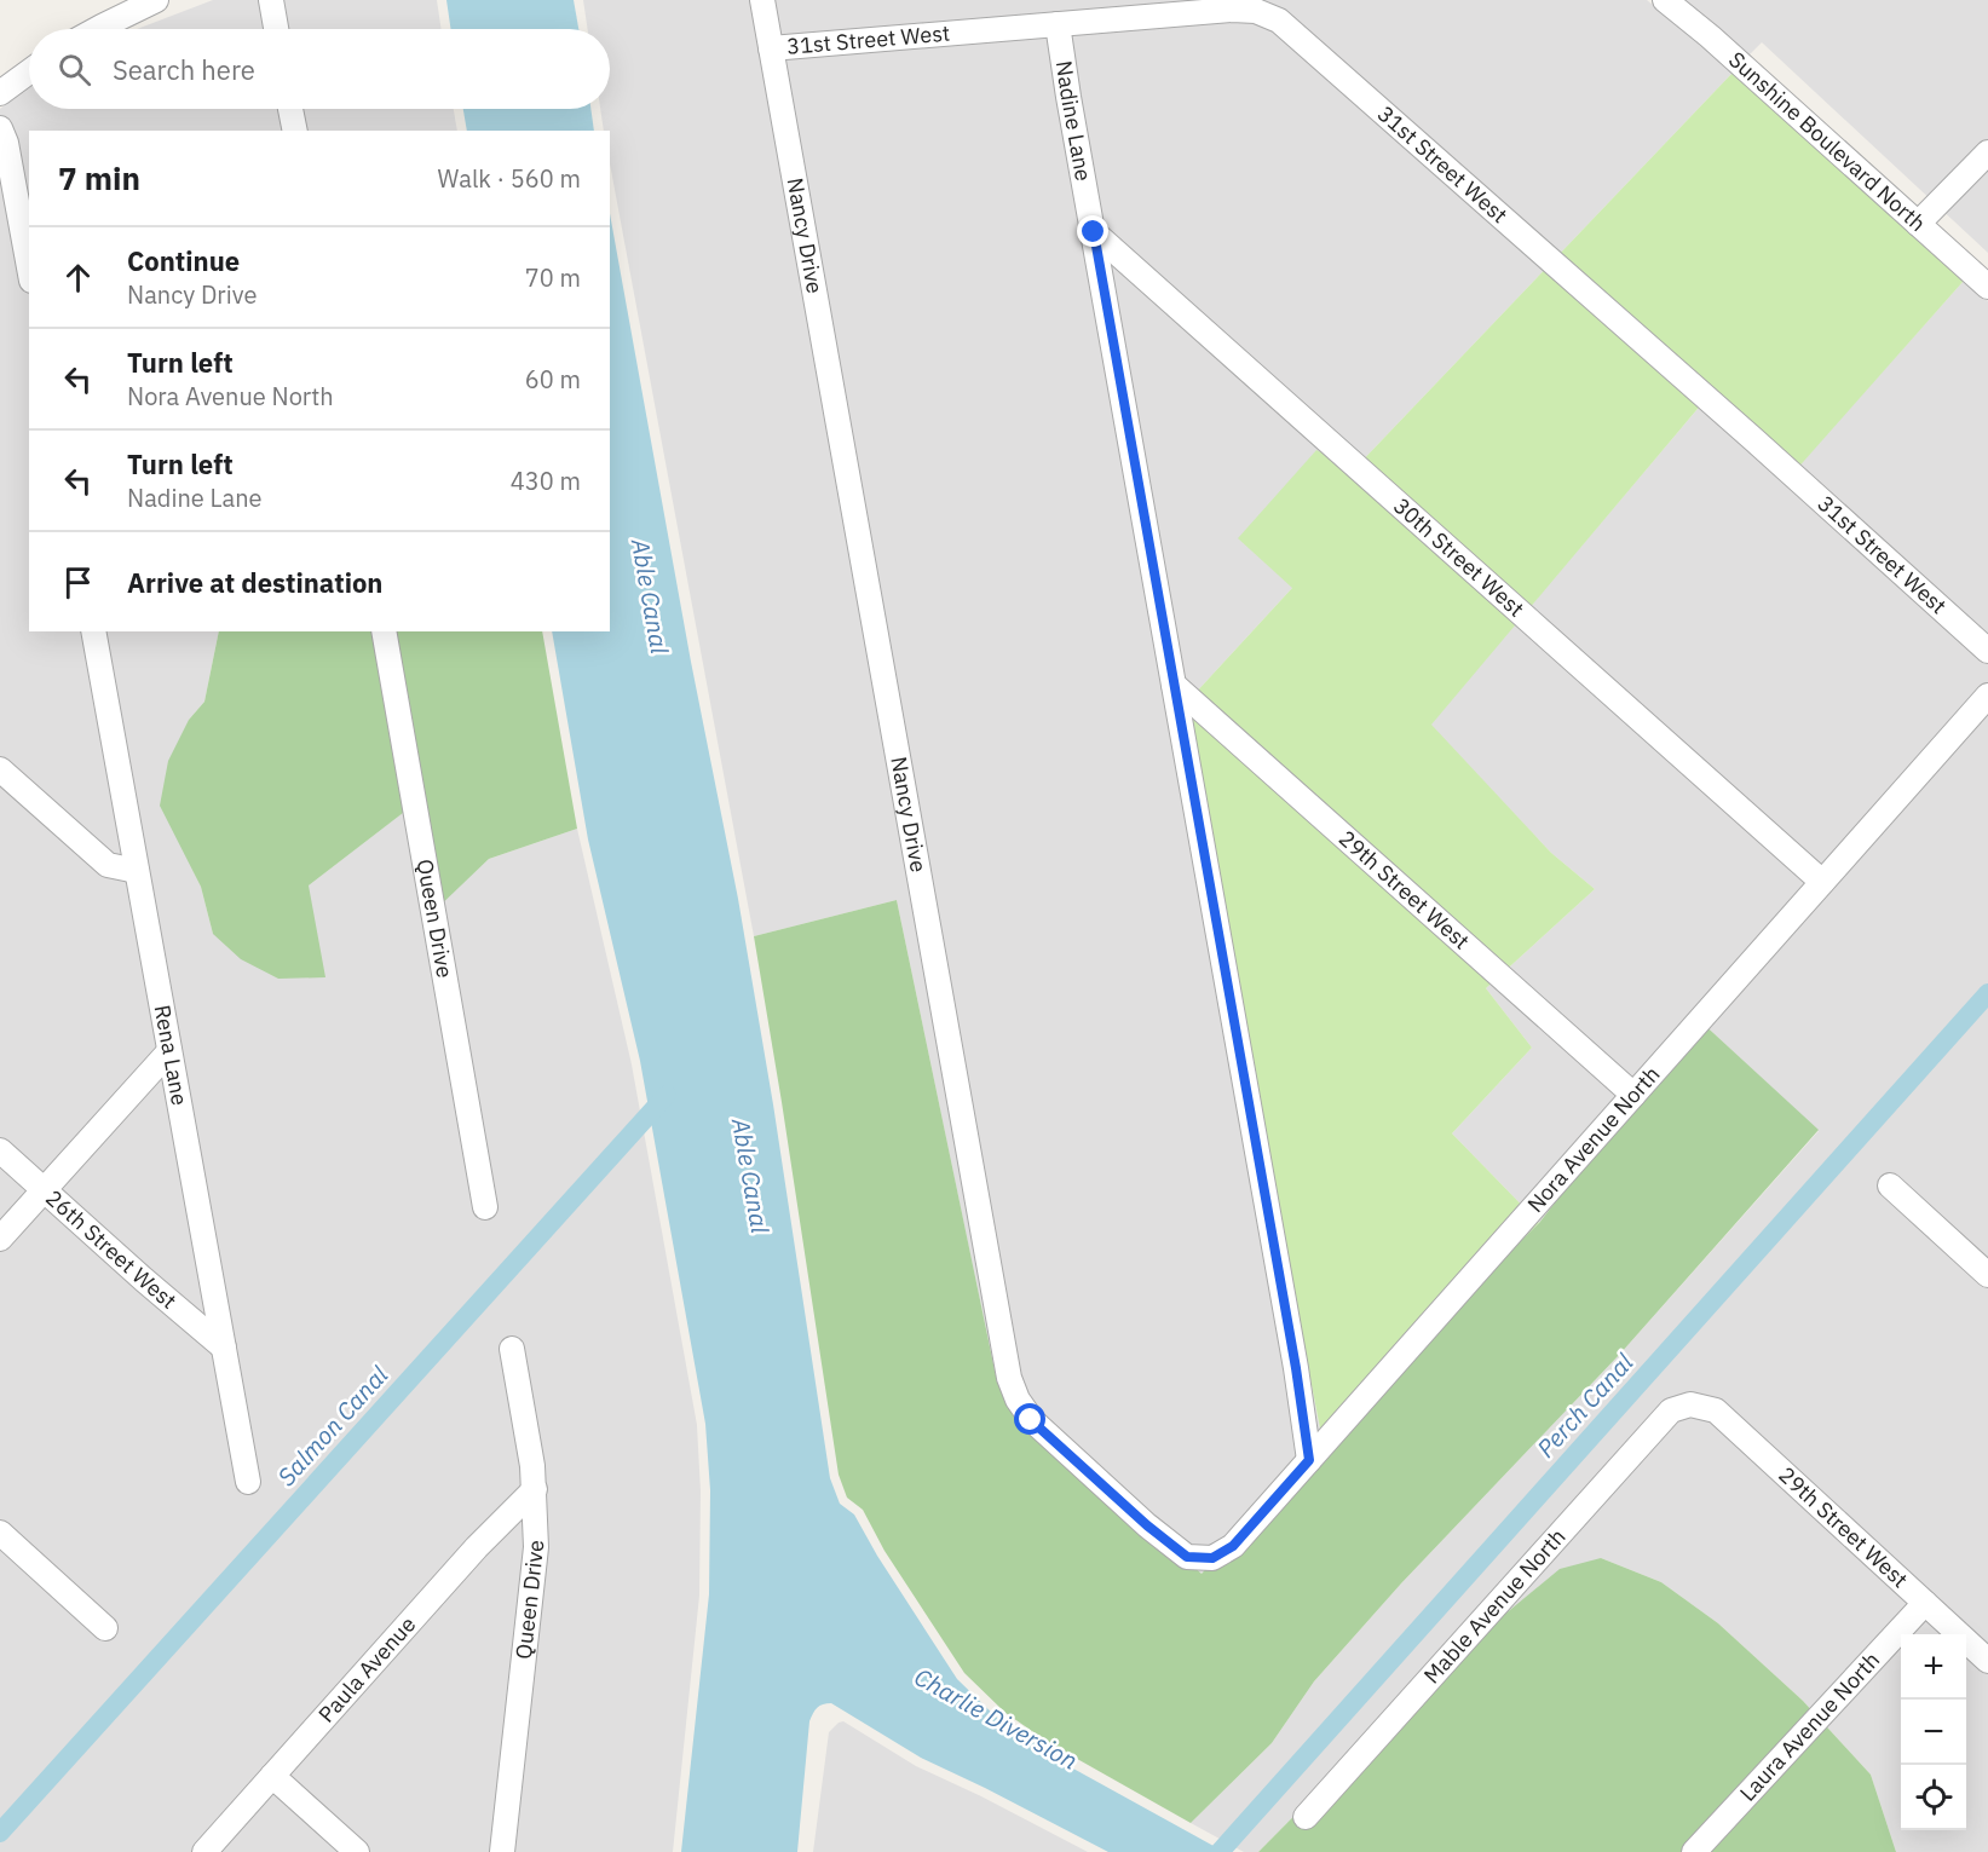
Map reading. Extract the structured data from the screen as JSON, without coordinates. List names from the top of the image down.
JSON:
{
  "streets": {
    "street": [
      "31st Street West",
      "Nadine Lane",
      "Sunshine Boulevard North",
      "Nancy Drive",
      "30th Street West",
      "29th Street West",
      "Queen Drive",
      "Rena Lane",
      "Nora Avenue North",
      "26th Street West",
      "Mable Avenue North",
      "Paula Avenue",
      "Laura Avenue North"
    ]
  },
  "crossings": [
    ["31st Street West", "Nadine Lane"],
    ["31st Street West", "Nancy Drive"],
    ["Nadine Lane", "30th Street West"],
    ["Nadine Lane", "29th Street West"],
    ["Nadine Lane", "Nora Avenue North"],
    ["Nancy Drive", "Nora Avenue North"],
    ["30th Street West", "Nora Avenue North"],
    ["29th Street West", "Nora Avenue North"],
    ["29th Street West", "Mable Avenue North"],
    ["29th Street West", "Laura Avenue North"],
    ["Queen Drive", "Paula Avenue"],
    ["Rena Lane", "26th Street West"]
  ],
  "water": [
    "Able Canal",
    "Perch Canal",
    "Salmon Canal",
    "Charlie Diversion"
  ],
  "page": {
    "search": "Search here",
    "heading": ["7 min", "Walk · 560 m"],
    "list": [
      ["Continue", "Nancy Drive", "70 m"],
      ["Turn left", "Nora Avenue North", "60 m"],
      ["Turn left", "Nadine Lane", "430 m"],
      "Arrive at destination"
    ],
    "map_buttons": ["+", "−"]
  }
}
